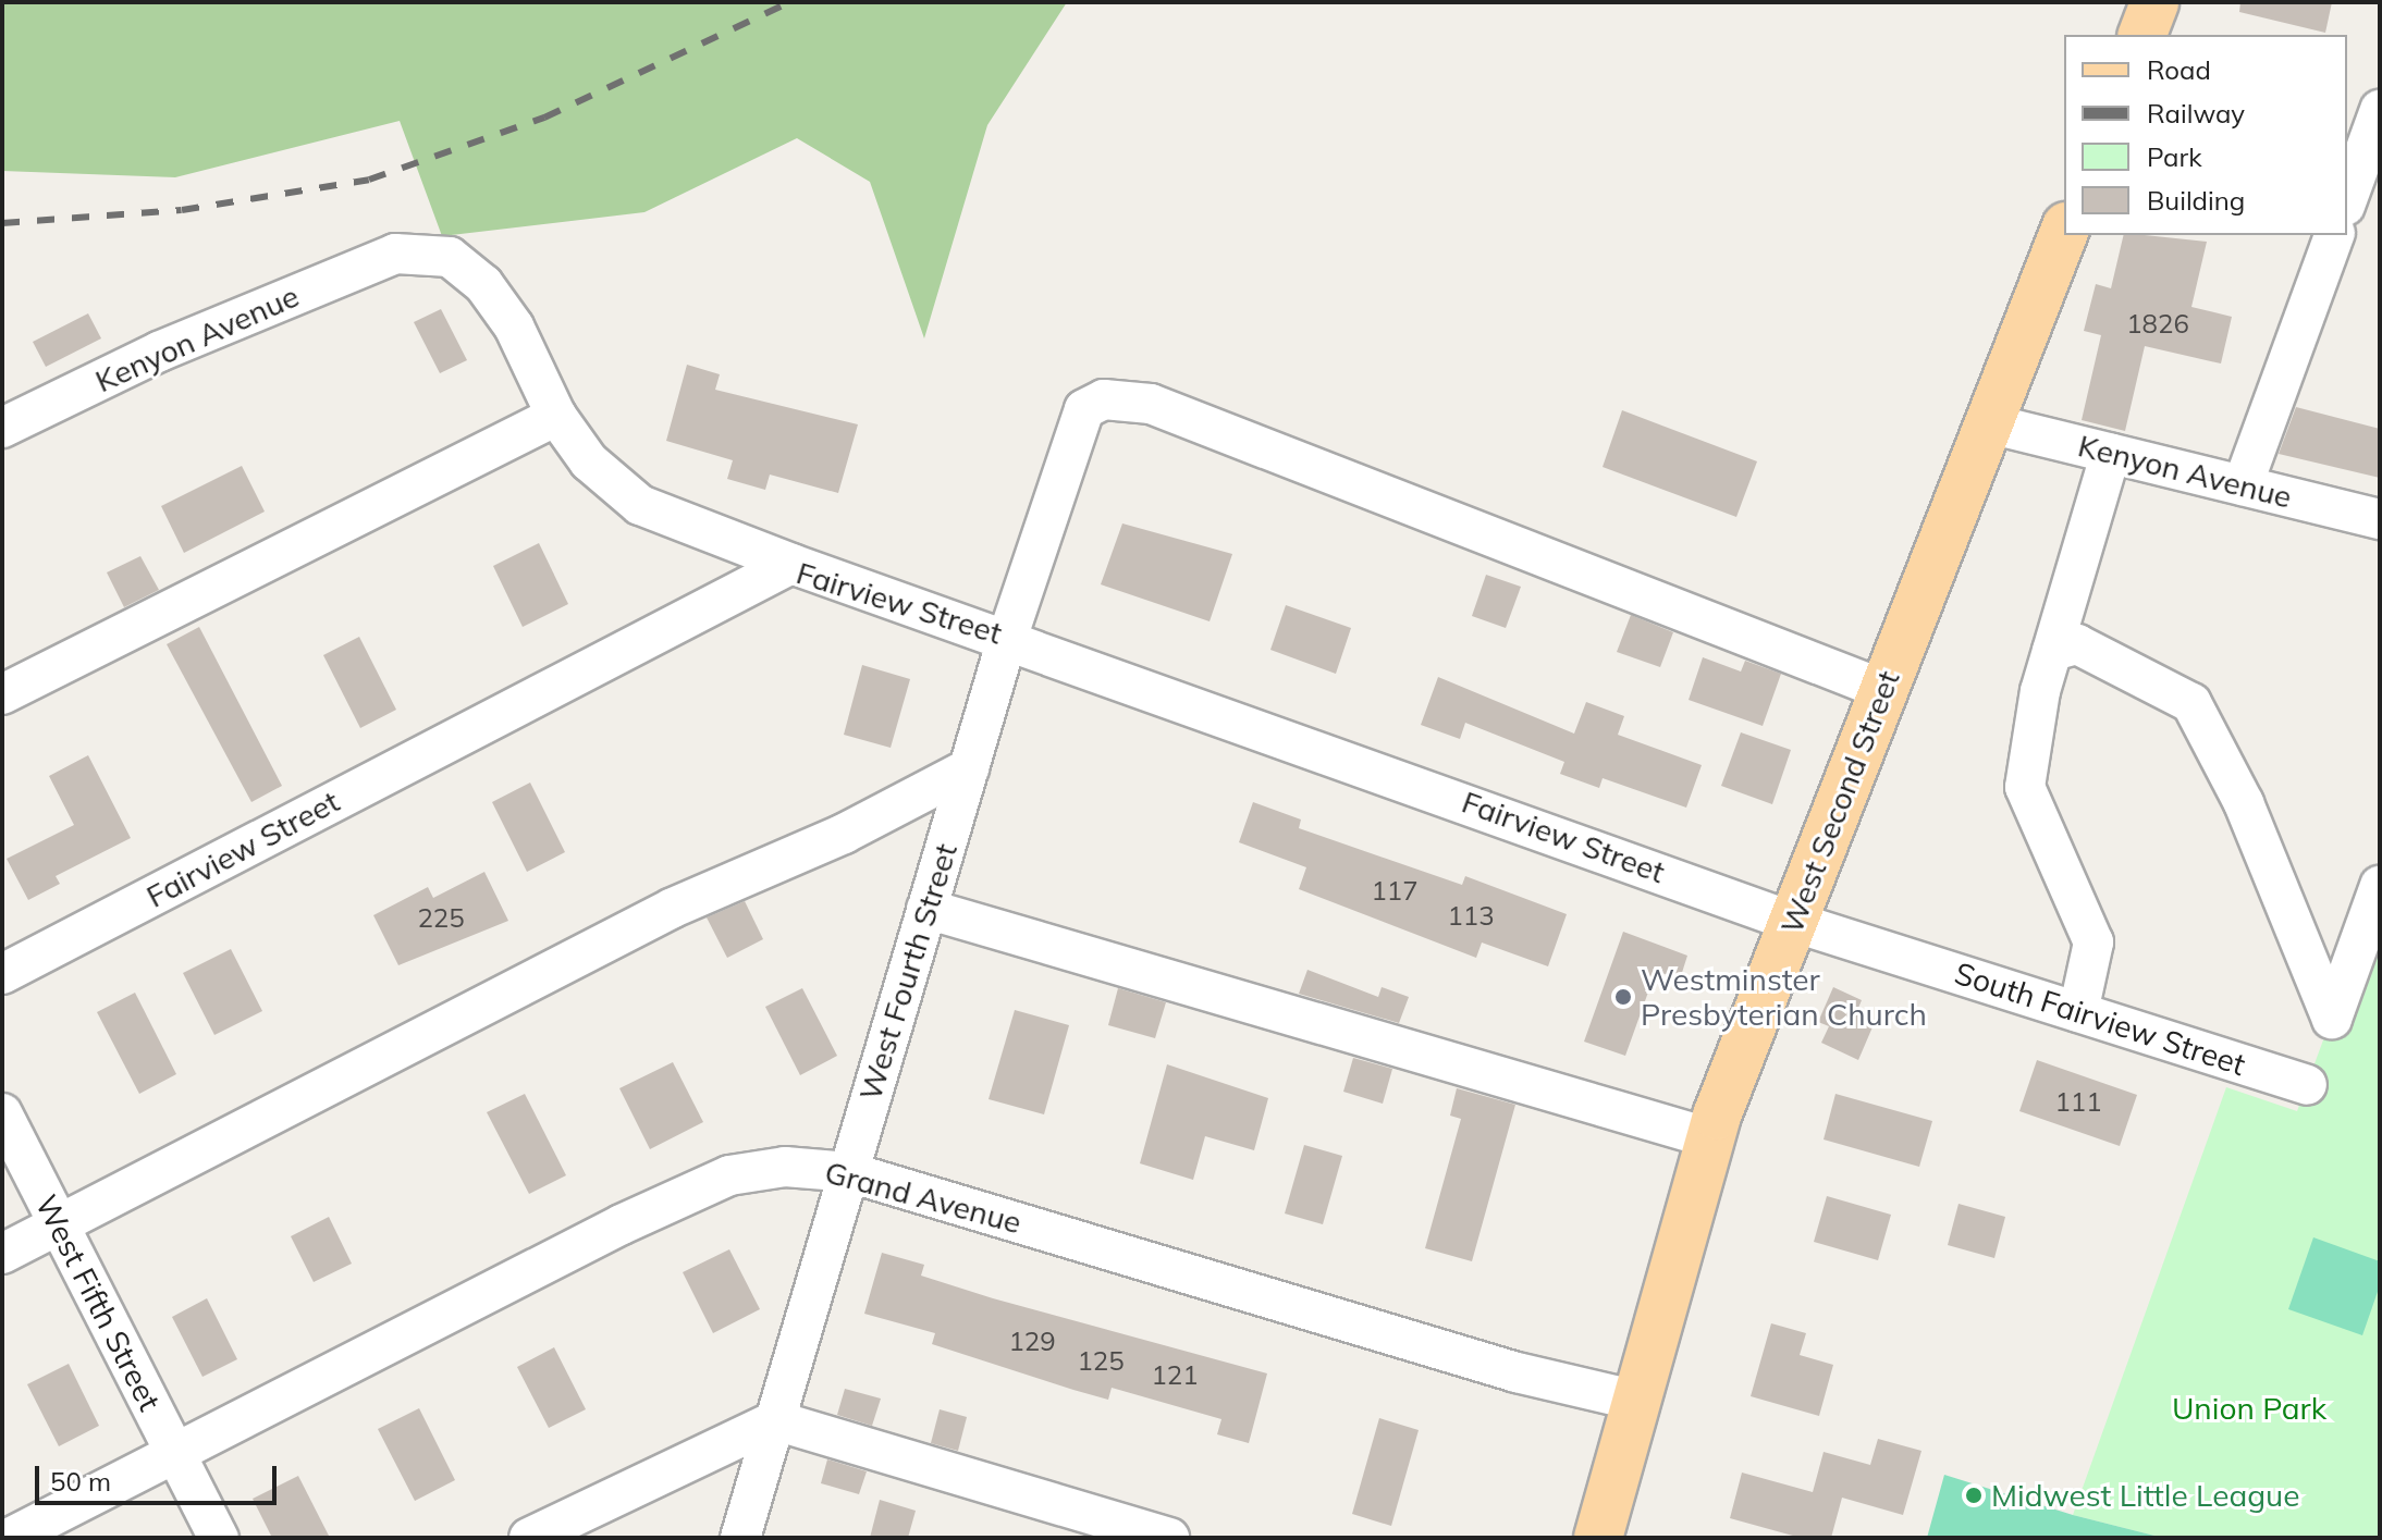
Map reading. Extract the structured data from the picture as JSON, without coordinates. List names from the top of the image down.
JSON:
{
  "streets": {
    "main road": ["West Second Street"],
    "street": [
      "Kenyon Avenue",
      "Fairview Street",
      "West Fourth Street",
      "South Fairview Street",
      "Grand Avenue",
      "West Fifth Street"
    ]
  },
  "crossings": [
    ["Kenyon Avenue", "West Second Street"],
    ["Fairview Street", "West Second Street"],
    ["Fairview Street", "West Fourth Street"],
    ["Fairview Street", "South Fairview Street"],
    ["West Second Street", "West Fourth Street"],
    ["West Second Street", "South Fairview Street"],
    ["West Second Street", "Grand Avenue"],
    ["West Fourth Street", "Grand Avenue"],
    ["Grand Avenue", "West Fifth Street"]
  ],
  "parks": ["Union Park"],
  "places": ["Westminster Presbyterian Church", "Midwest Little League"],
  "house_numbers": [
    "1826",
    "117",
    "113",
    "225",
    "111",
    "129",
    "125",
    "121"
  ],
  "legend": [
    "Road",
    "Railway",
    "Park",
    "Building"
  ],
  "scale_bar": "50 m"
}
